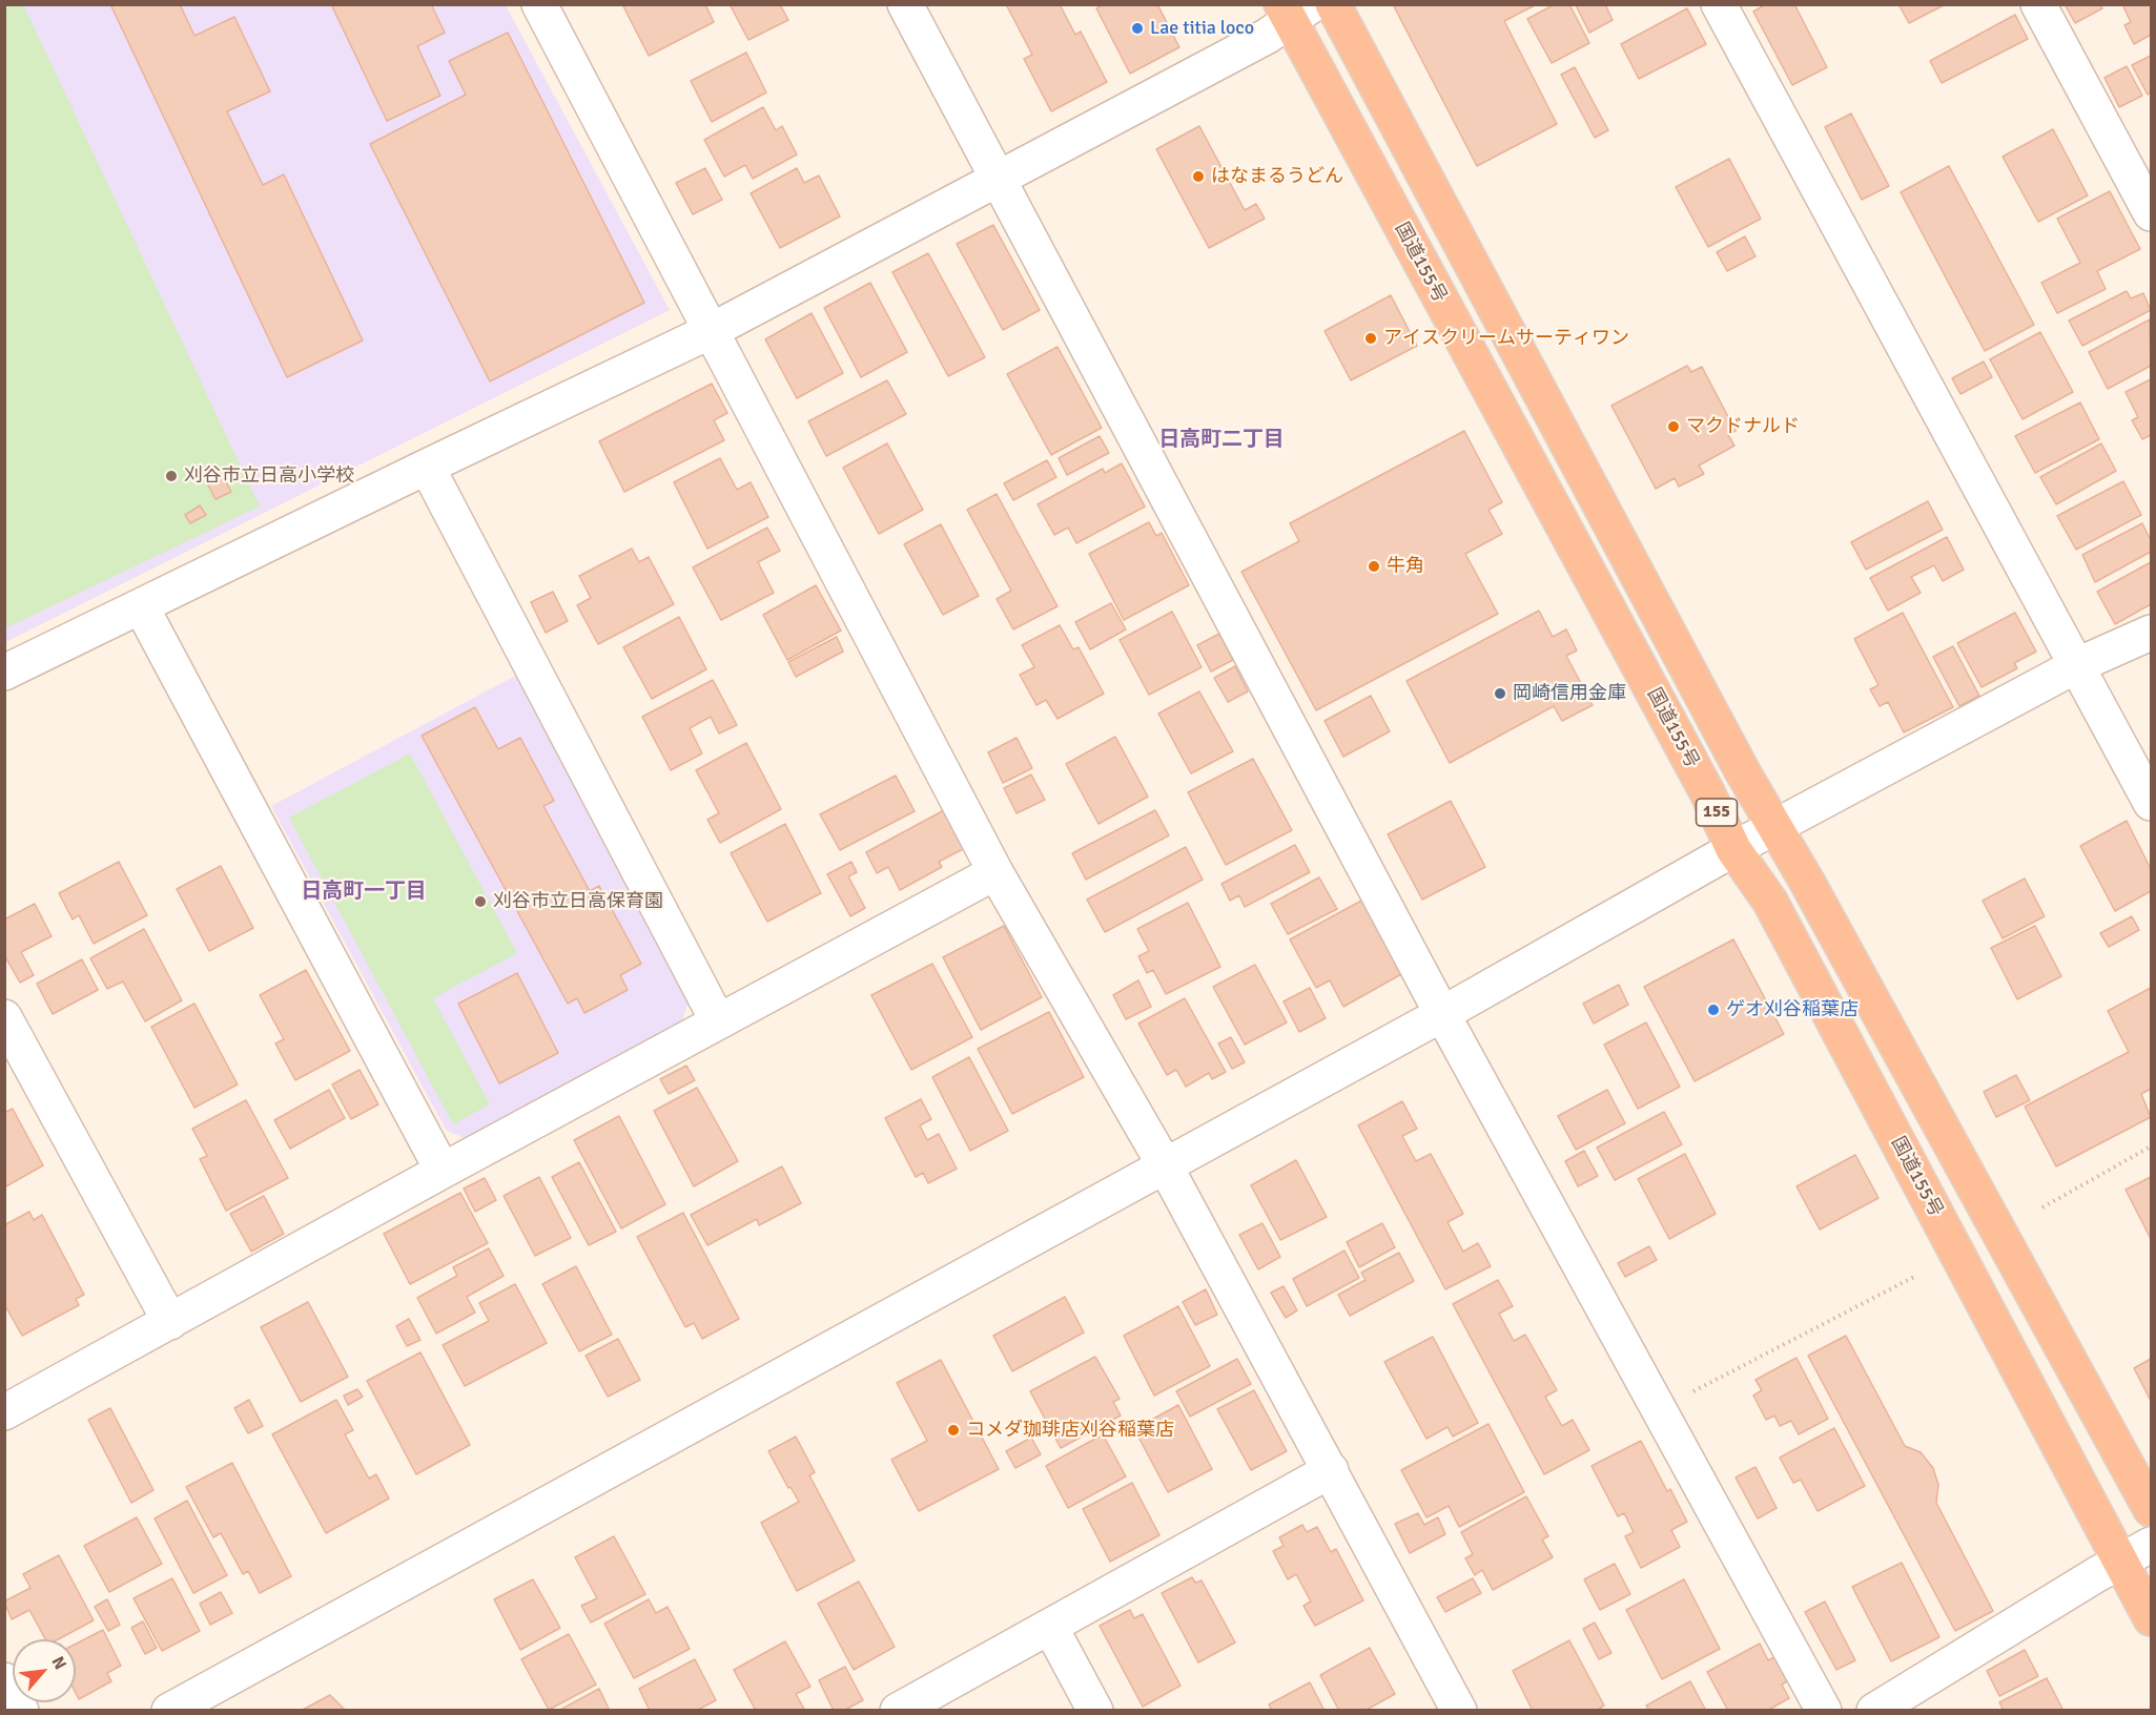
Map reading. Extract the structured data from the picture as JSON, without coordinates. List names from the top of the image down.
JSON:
{
  "streets": {
    "highway": ["国道155号", "155"]
  },
  "districts": ["日高町二丁目", "日高町一丁目"],
  "places": [
    "Lae titia loco",
    "はなまるうどん",
    "アイスクリームサーティワン",
    "マクドナルド",
    "刈谷市立日高小学校",
    "牛角",
    "岡崎信用金庫",
    "刈谷市立日高保育園",
    "ゲオ刈谷稲葉店",
    "コメダ珈琲店刈谷稲葉店"
  ],
  "north": "top right"
}
